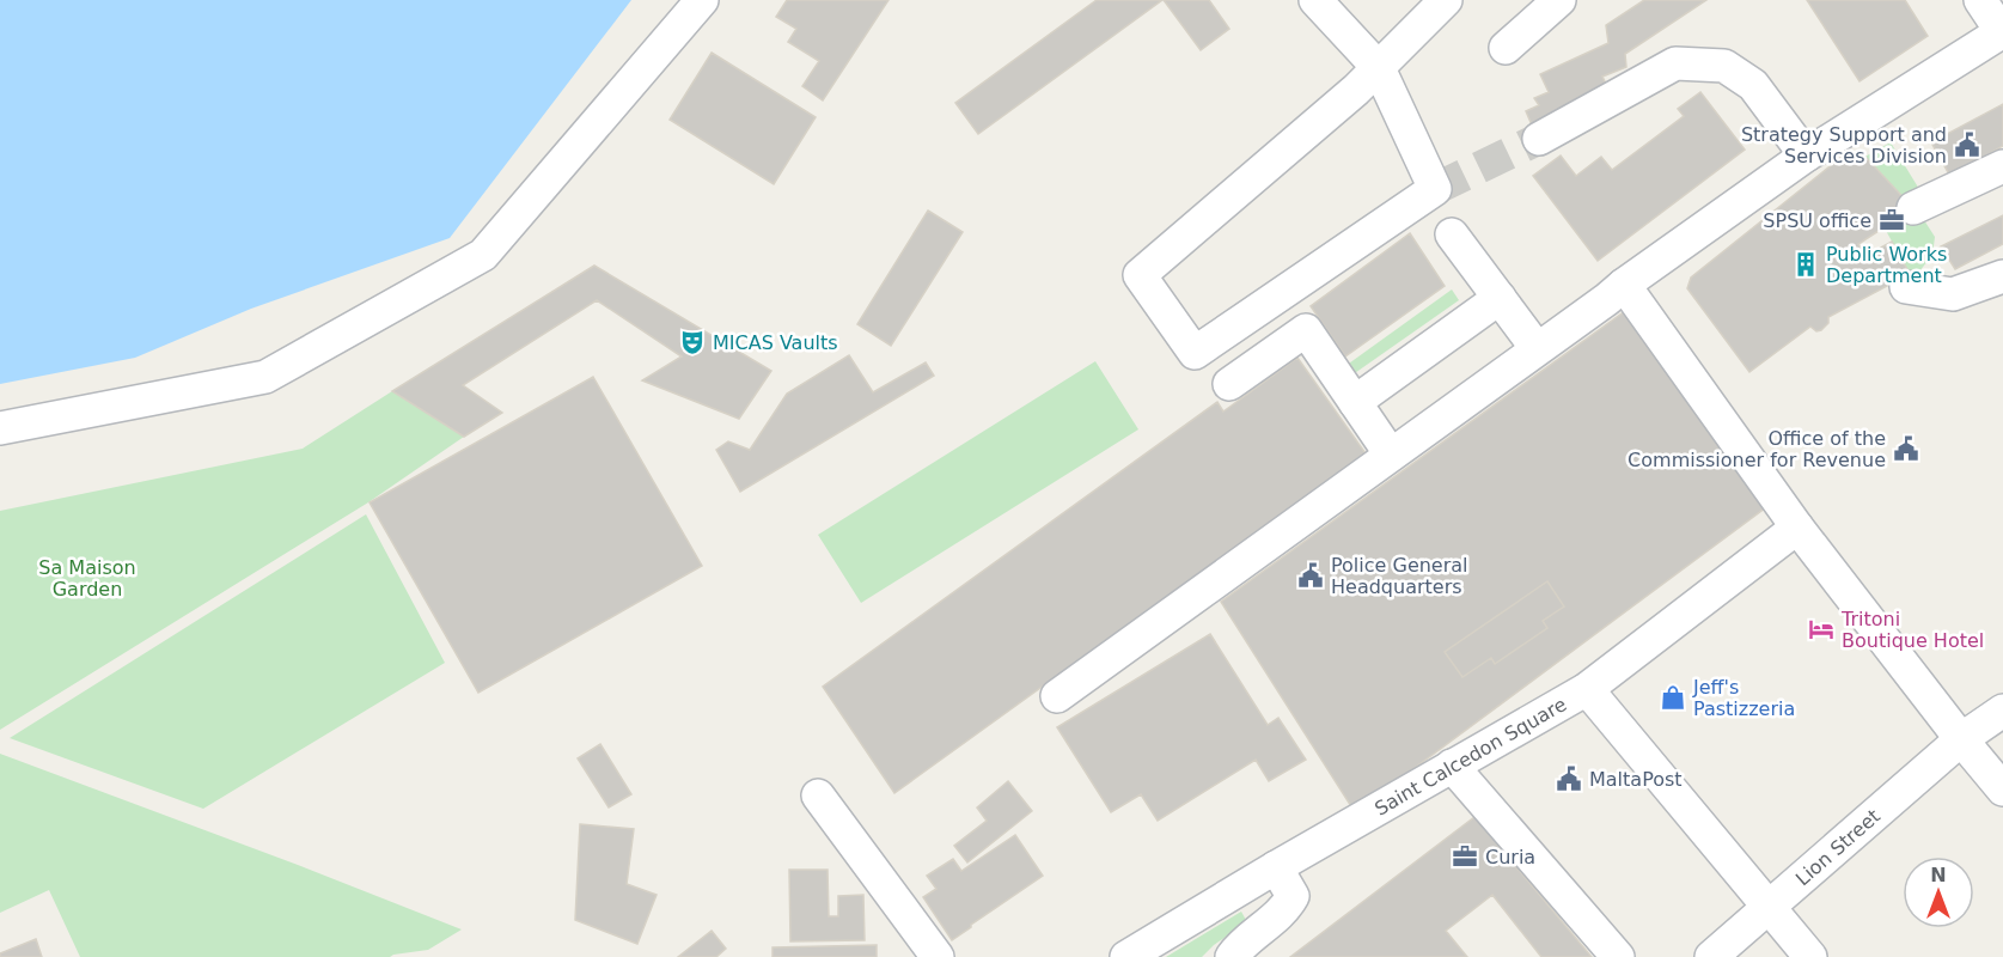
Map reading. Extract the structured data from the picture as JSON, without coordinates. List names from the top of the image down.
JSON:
{
  "streets": {
    "street": ["Saint Calcedon Square", "Lion Street"]
  },
  "parks": ["Sa Maison Garden"],
  "places": {
    "public building": [
      "Strategy Support and Services Division",
      "Office of the Commissioner for Revenue",
      "Police General Headquarters",
      "MaltaPost"
    ],
    "office": ["SPSU office", "Curia"],
    "building": ["Public Works Department"],
    "theatre": ["MICAS Vaults"],
    "hotel": ["Tritoni Boutique Hotel"],
    "shop": ["Jeff's Pastizzeria"]
  },
  "north": "top"
}
